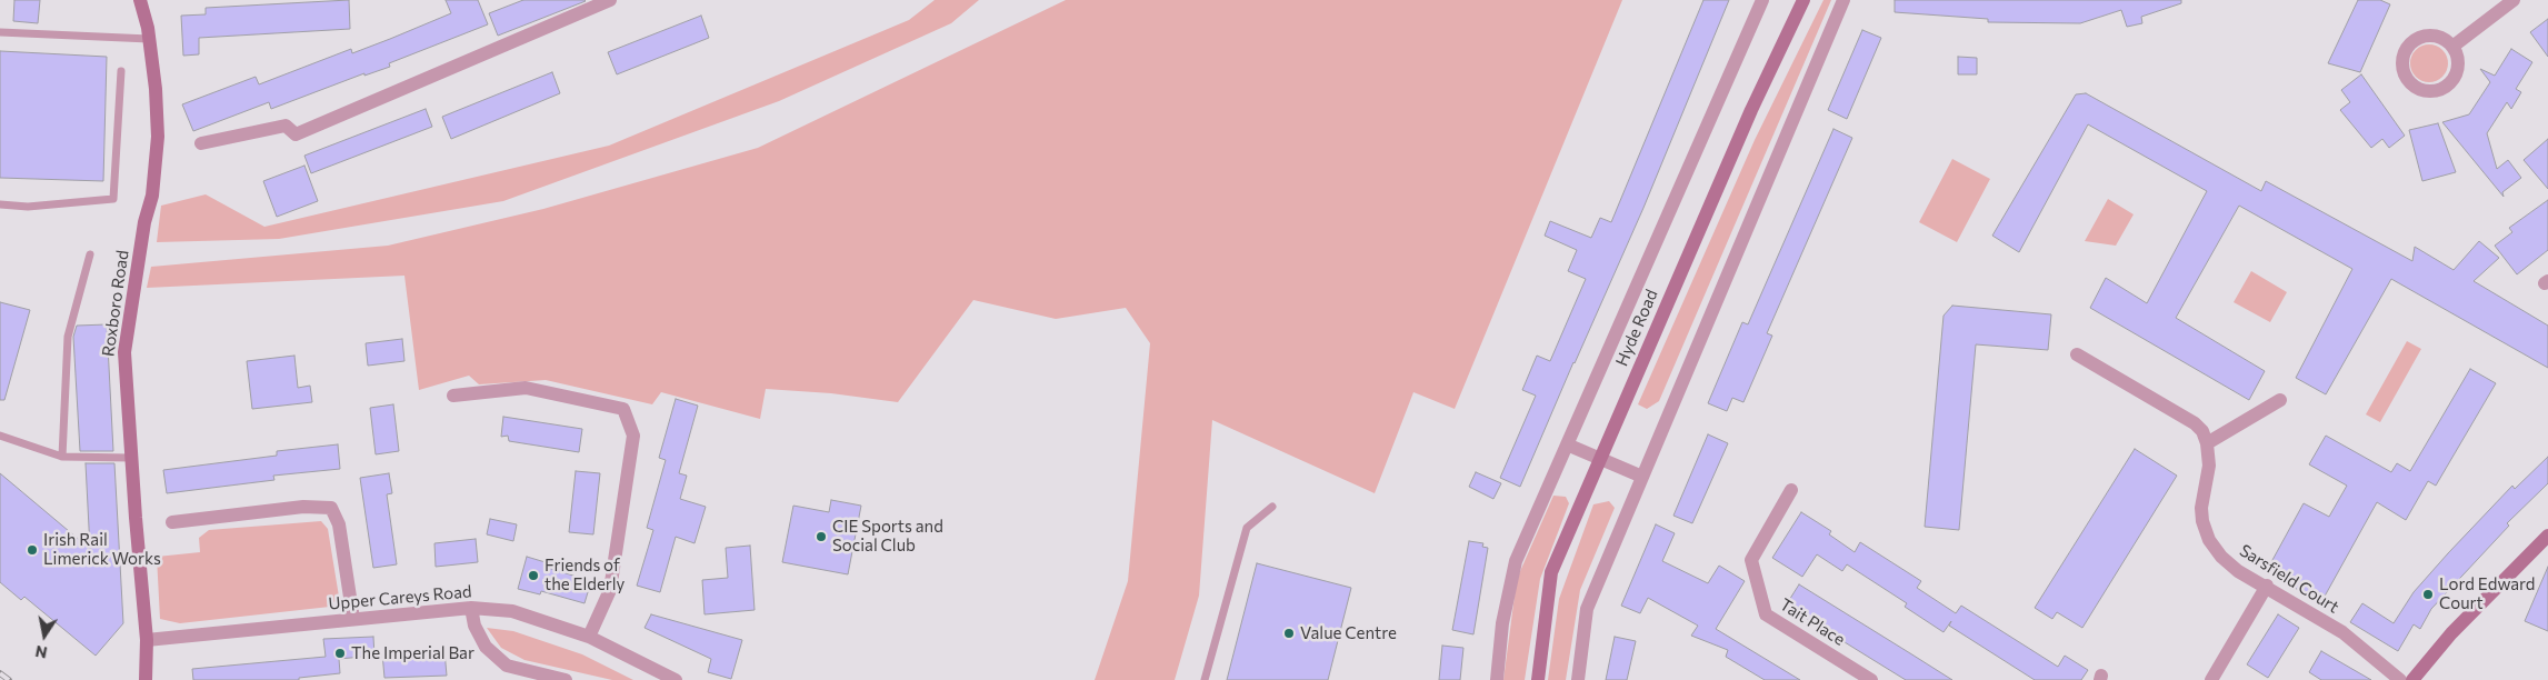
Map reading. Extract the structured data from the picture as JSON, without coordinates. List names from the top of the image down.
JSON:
{
  "streets": {
    "main road": ["Roxboro Road", "Hyde Road"],
    "street": ["Sarsfield Court", "Upper Careys Road", "Tait Place"]
  },
  "crossings": [
    ["Roxboro Road", "Upper Careys Road"]
  ],
  "places": [
    "CIE Sports and Social Club",
    "Irish Rail Limerick Works",
    "Friends of the Elderly",
    "Lord Edward Court",
    "Value Centre",
    "The Imperial Bar"
  ],
  "north": "bottom"
}
